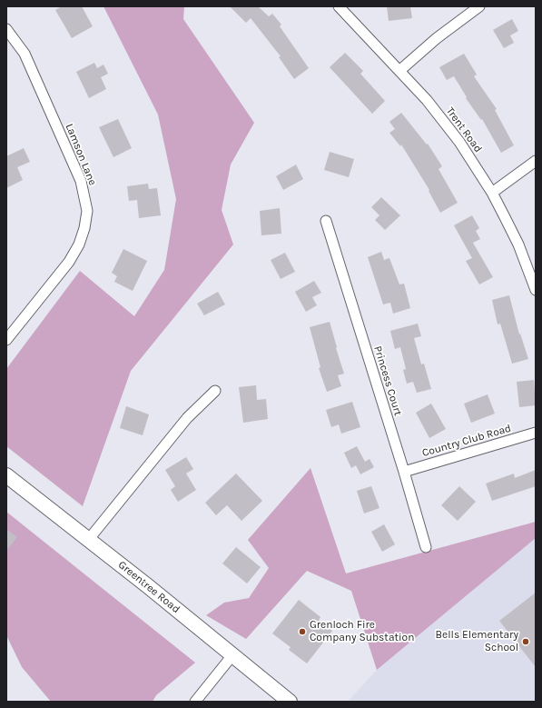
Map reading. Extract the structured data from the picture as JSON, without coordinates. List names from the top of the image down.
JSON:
{
  "streets": {
    "street": [
      "Trent Road",
      "Lamson Lane",
      "Princess Court",
      "Country Club Road",
      "Greentree Road"
    ]
  },
  "crossings": [
    ["Princess Court", "Country Club Road"]
  ],
  "places": ["Grenloch Fire Company Substation", "Bells Elementary School"]
}
